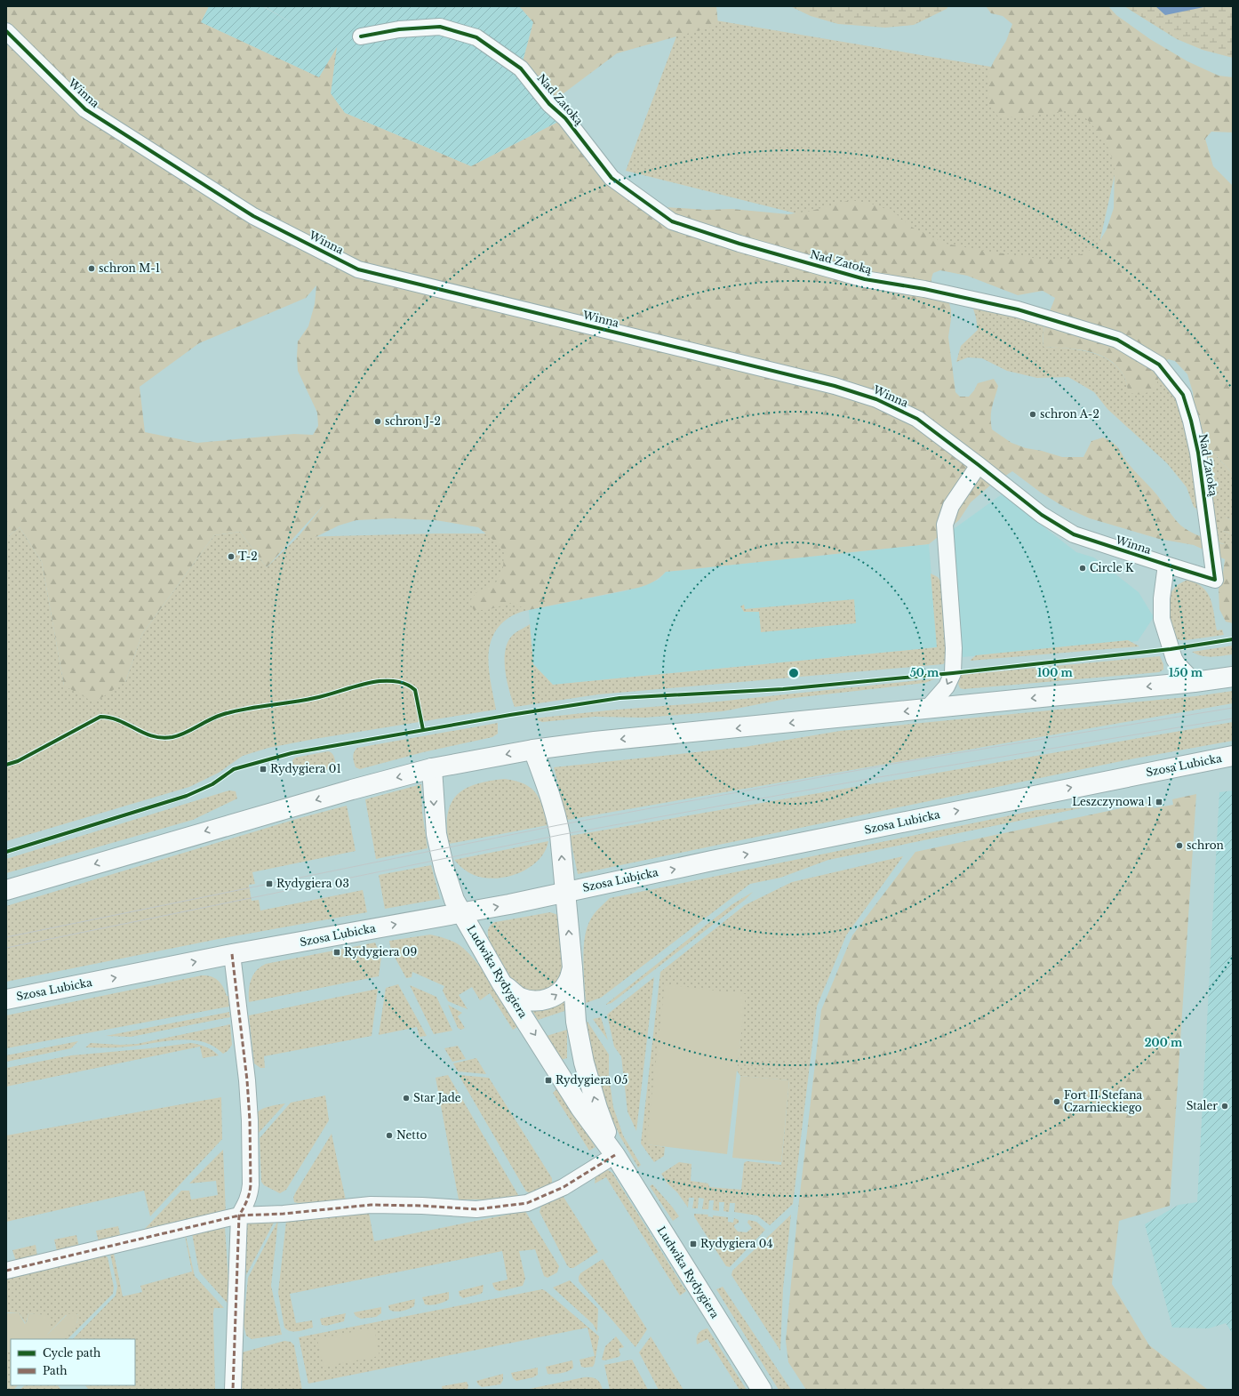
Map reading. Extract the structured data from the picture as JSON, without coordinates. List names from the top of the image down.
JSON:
{
  "streets": {
    "main road": ["Szosa Lubicka", "Ludwika Rydygiera"],
    "street": ["Winna", "Nad Zatoką"]
  },
  "crossings": [
    ["Winna", "Nad Zatoką"],
    ["Szosa Lubicka", "Ludwika Rydygiera"]
  ],
  "places": {
    "other": [
      "schron M-1",
      "schron A-2",
      "schron J-2",
      "T-2",
      "Circle K",
      "schron",
      "Star Jade",
      "Fort II Stefana Czarnieckiego",
      "Staler",
      "Netto"
    ],
    "transit": [
      "Rydygiera 01",
      "Leszczynowa 1",
      "Rydygiera 03",
      "Rydygiera 09",
      "Rydygiera 05",
      "Rydygiera 04"
    ]
  },
  "legend": ["Cycle path", "Path"],
  "rings": [
    "50 m",
    "100 m",
    "150 m",
    "200 m"
  ]
}
